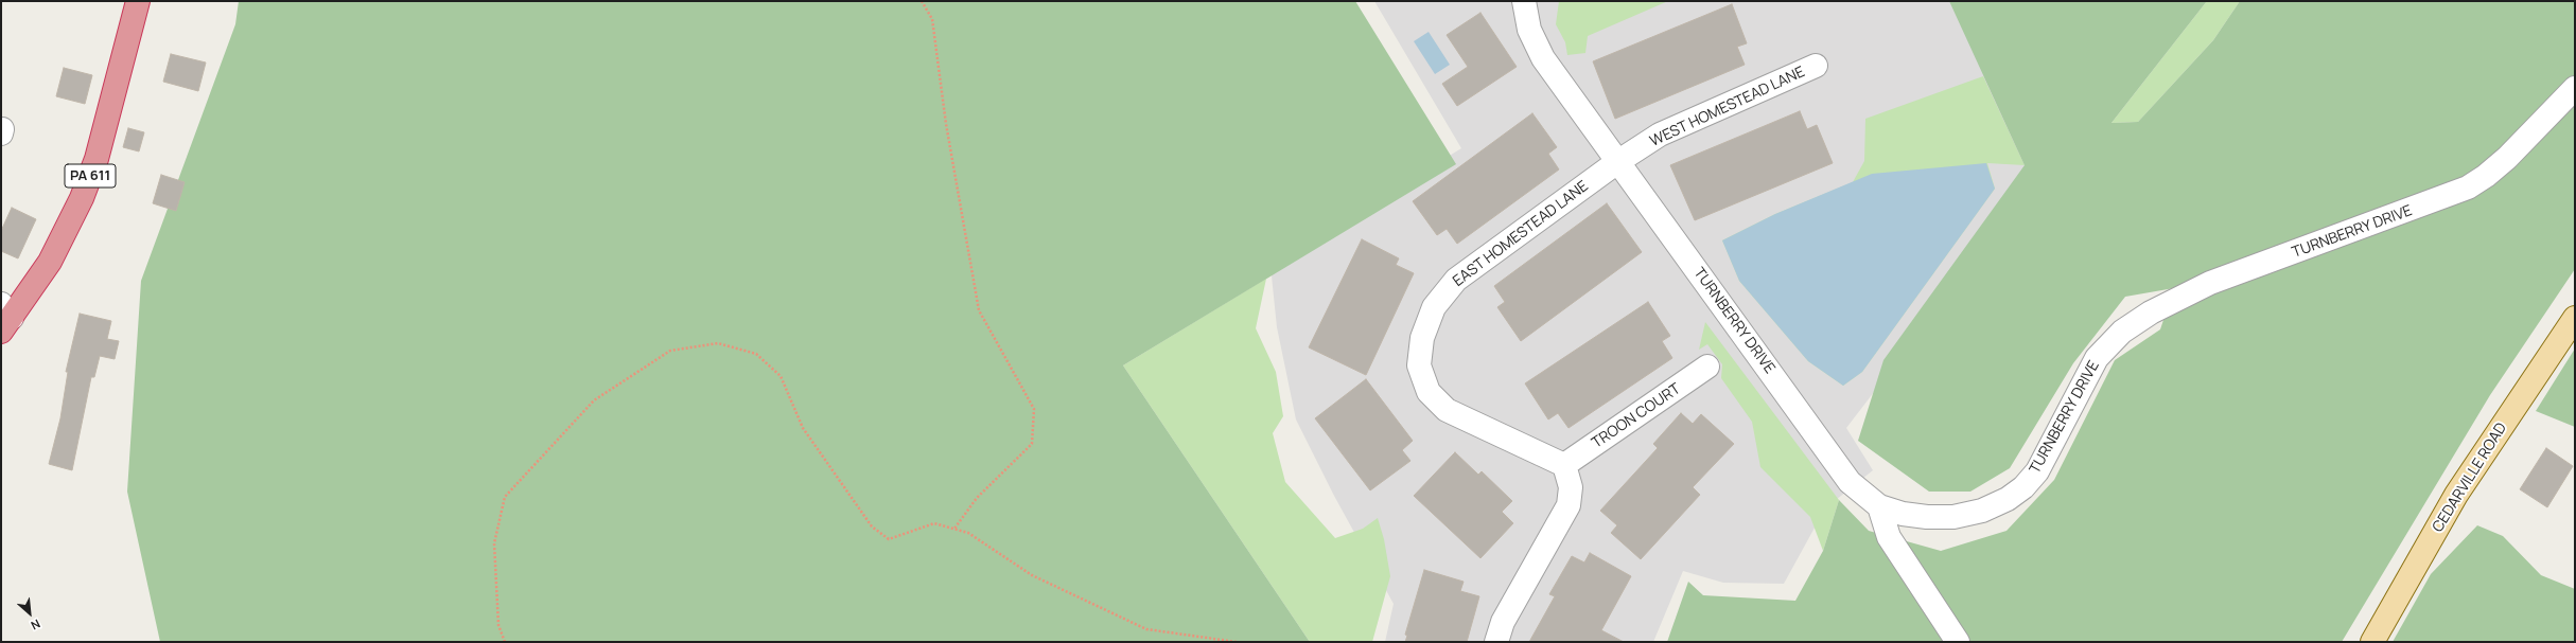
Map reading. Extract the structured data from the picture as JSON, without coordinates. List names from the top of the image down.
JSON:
{
  "streets": {
    "highway": ["PA 611"],
    "main road": ["CEDARVILLE ROAD"],
    "street": [
      "WEST HOMESTEAD LANE",
      "TURNBERRY DRIVE",
      "EAST HOMESTEAD LANE",
      "TROON COURT"
    ]
  },
  "crossings": [
    ["WEST HOMESTEAD LANE", "TURNBERRY DRIVE"],
    ["WEST HOMESTEAD LANE", "EAST HOMESTEAD LANE"],
    ["TURNBERRY DRIVE", "EAST HOMESTEAD LANE"],
    ["EAST HOMESTEAD LANE", "TROON COURT"]
  ],
  "north": "bottom right"
}
